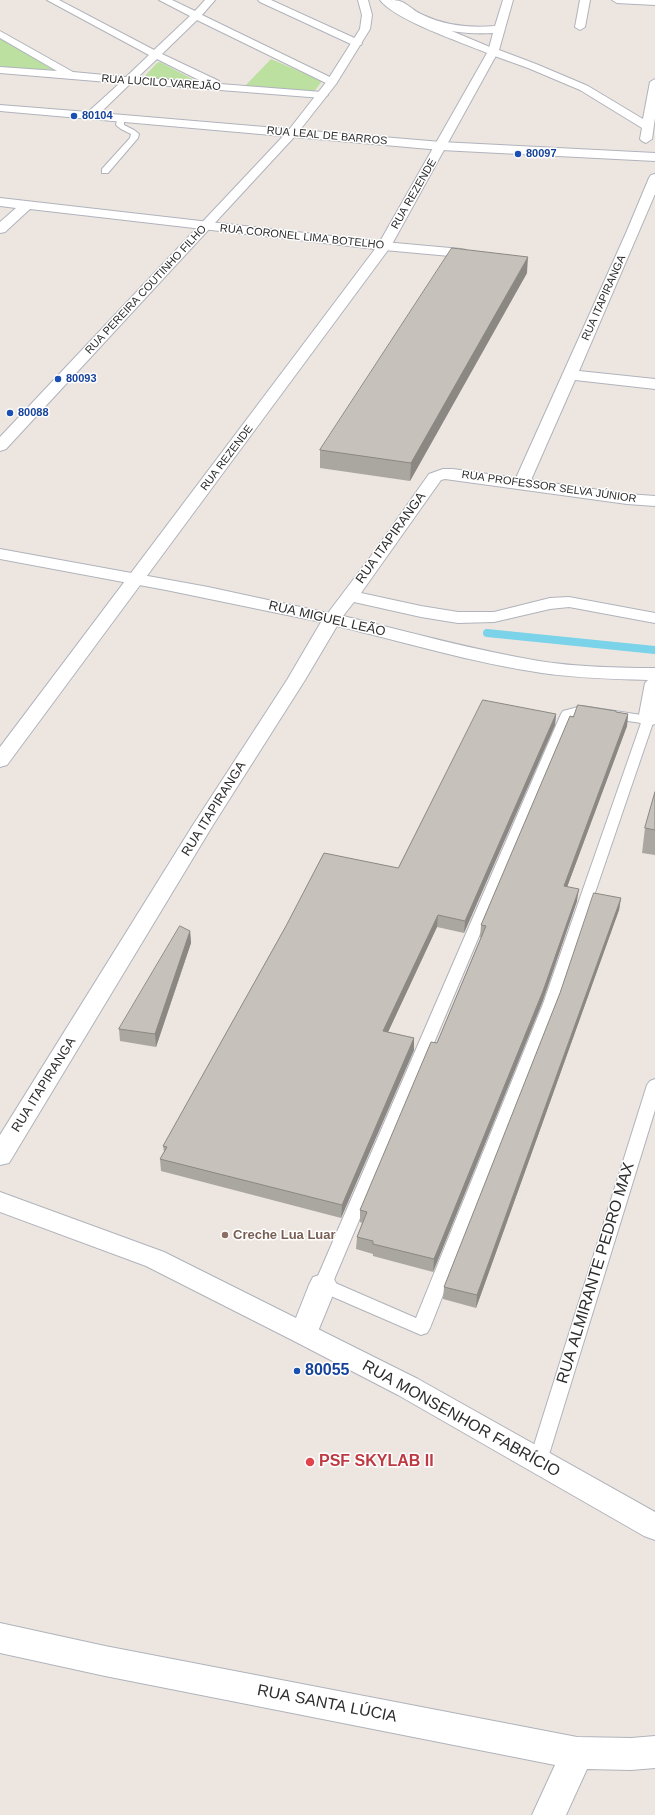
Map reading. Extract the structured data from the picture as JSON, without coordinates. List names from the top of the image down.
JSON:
{
  "streets": {
    "street": [
      "RUA LUCILO VAREJÃO",
      "RUA LEAL DE BARROS",
      "RUA REZENDE",
      "RUA CORONEL LIMA BOTELHO",
      "RUA PEREIRA COUTINHO FILHO",
      "RUA ITAPIRANGA",
      "RUA PROFESSOR SELVA JÚNIOR",
      "RUA MIGUEL LEÃO",
      "RUA MONSENHOR FABRÍCIO",
      "RUA SANTA LÚCIA"
    ],
    "lane": ["RUA ALMIRANTE PEDRO MAX"]
  },
  "crossings": [
    ["RUA LUCILO VAREJÃO", "RUA PEREIRA COUTINHO FILHO"],
    ["RUA LEAL DE BARROS", "RUA REZENDE"],
    ["RUA LEAL DE BARROS", "RUA PEREIRA COUTINHO FILHO"],
    ["RUA REZENDE", "RUA CORONEL LIMA BOTELHO"],
    ["RUA REZENDE", "RUA MIGUEL LEÃO"],
    ["RUA CORONEL LIMA BOTELHO", "RUA PEREIRA COUTINHO FILHO"],
    ["RUA ITAPIRANGA", "RUA PROFESSOR SELVA JÚNIOR"],
    ["RUA ITAPIRANGA", "RUA MIGUEL LEÃO"],
    ["RUA ALMIRANTE PEDRO MAX", "RUA MONSENHOR FABRÍCIO"]
  ],
  "places": [
    "80104",
    "80097",
    "80093",
    "80088",
    "Creche Lua Luar",
    "80055",
    "PSF SKYLAB II"
  ]
}
